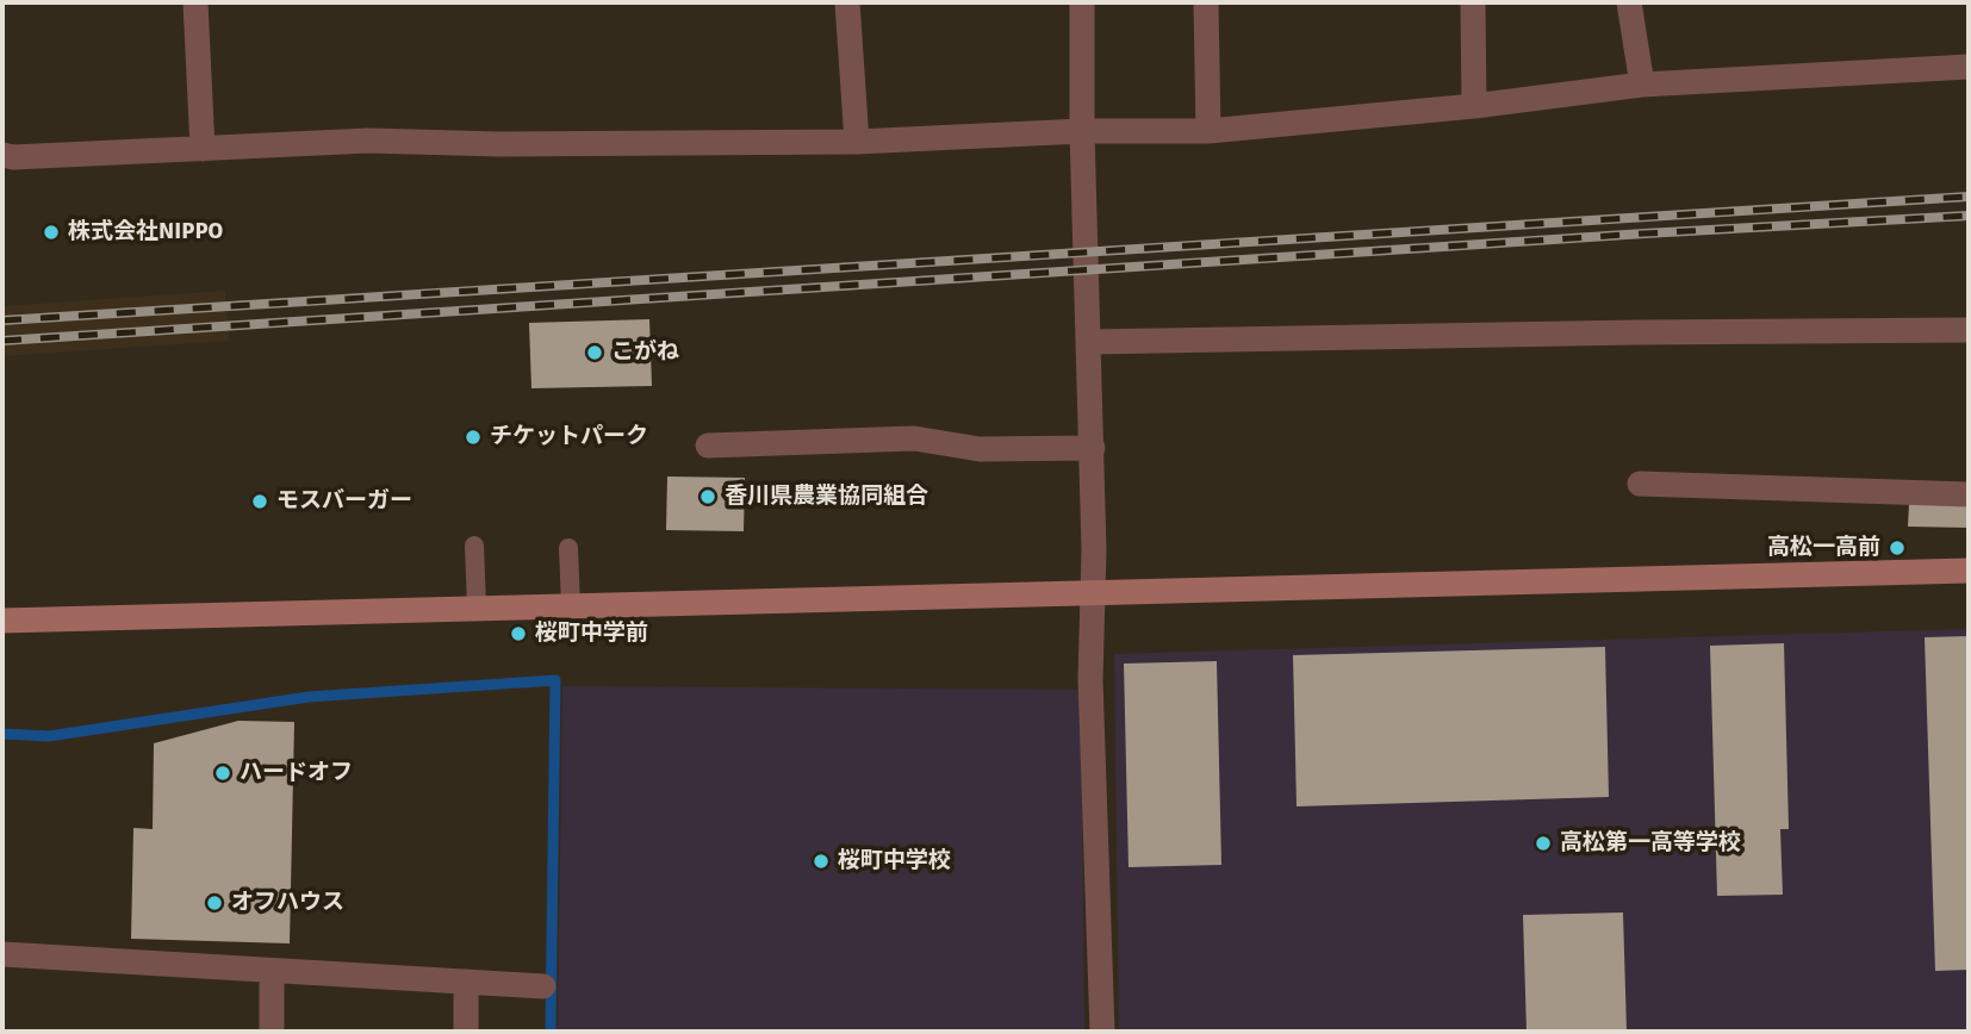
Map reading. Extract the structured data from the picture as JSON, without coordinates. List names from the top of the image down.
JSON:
{
  "places": [
    "株式会社NIPPO",
    "こがね",
    "チケットパーク",
    "香川県農業協同組合",
    "モスバーガー",
    "高松一高前",
    "桜町中学前",
    "ハードオフ",
    "高松第一高等学校",
    "桜町中学校",
    "オフハウス"
  ]
}
